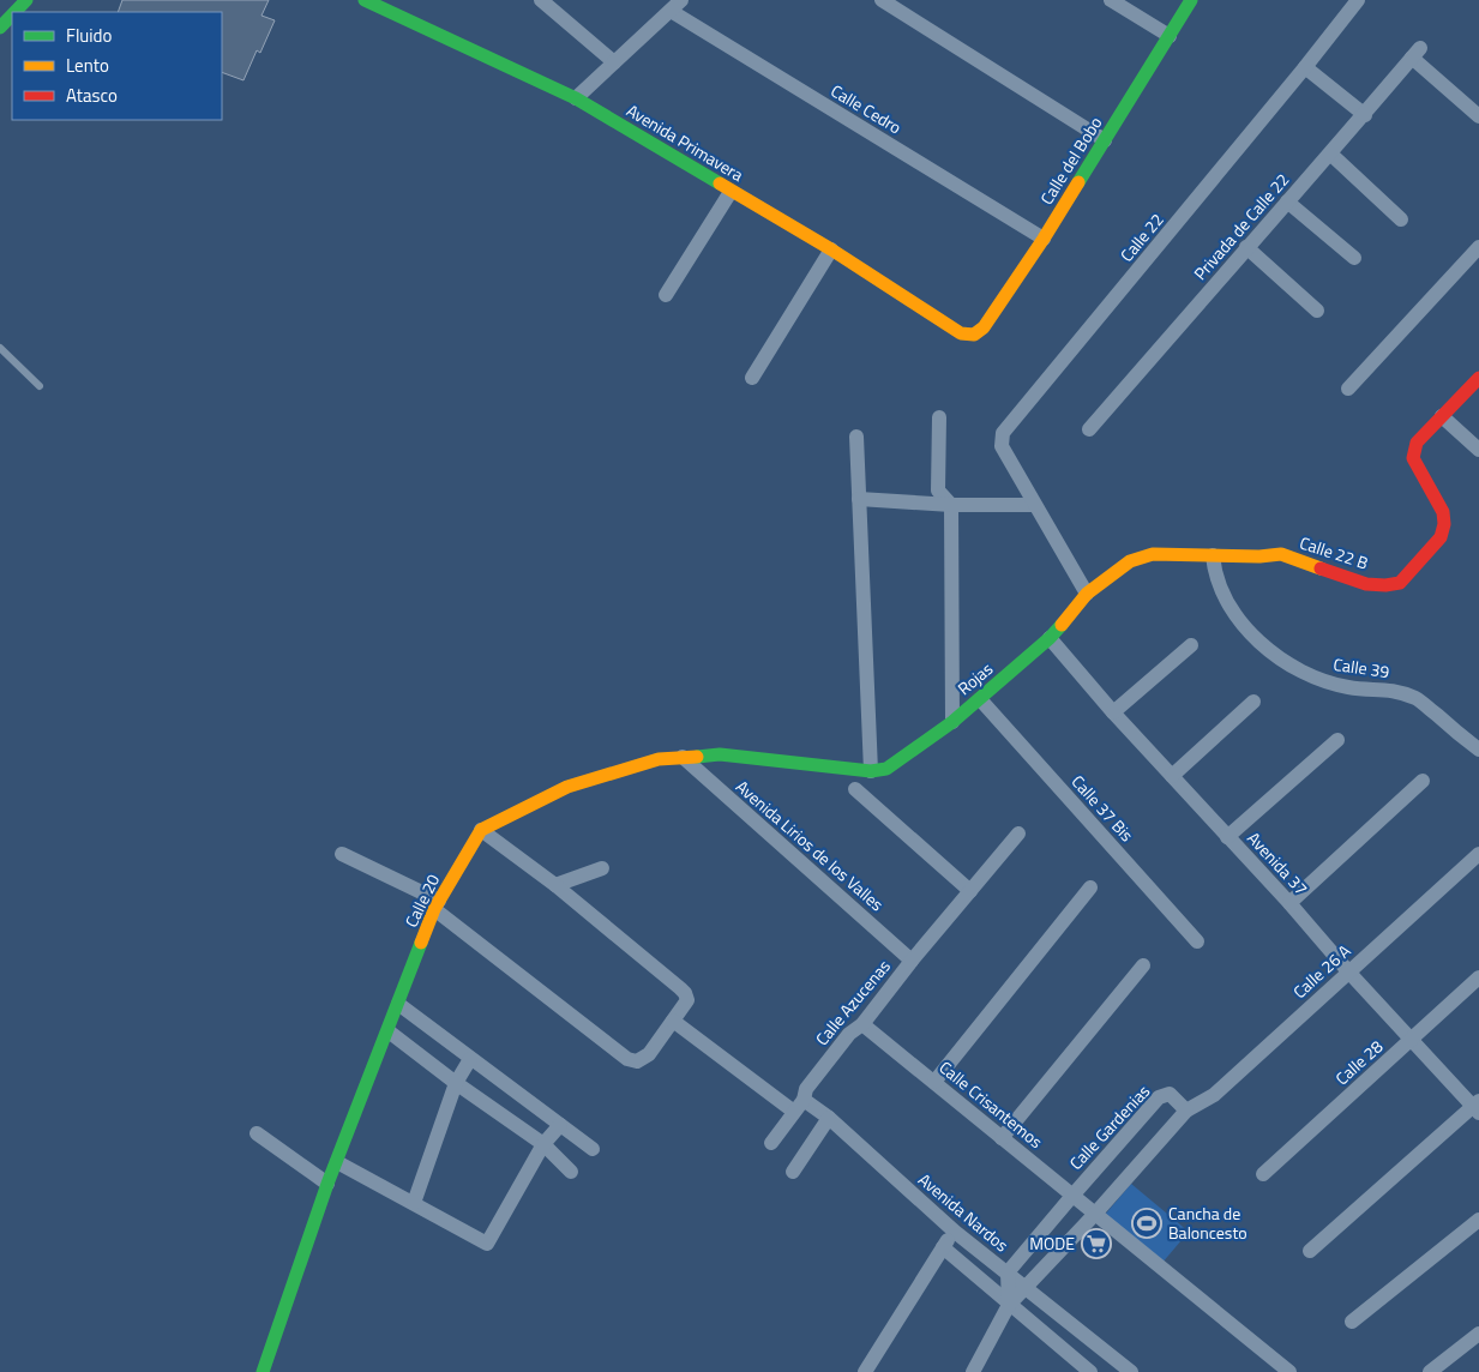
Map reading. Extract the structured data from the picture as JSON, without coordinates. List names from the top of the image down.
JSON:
{
  "streets": {
    "street": [
      "Calle Cedro",
      "Avenida Primavera",
      "Calle del Bobo",
      "Privada de Calle 22",
      "Calle 22",
      "Calle 22 B",
      "Calle 39",
      "Rojas",
      "Calle 37 Bis",
      "Avenida Lirios de los Valles",
      "Avenida 37",
      "Calle 20",
      "Calle 26 A",
      "Calle Azucenas",
      "Calle 28",
      "Calle Crisantemos",
      "Calle Gardenias",
      "Avenida Nardos"
    ]
  },
  "crossings": [
    ["Calle Cedro", "Calle del Bobo"],
    ["Avenida Primavera", "Calle del Bobo"],
    ["Calle 22", "Calle 22 B"],
    ["Calle 22", "Rojas"],
    ["Calle 22 B", "Calle 39"],
    ["Calle 22 B", "Rojas"],
    ["Rojas", "Calle 37 Bis"],
    ["Rojas", "Avenida 37"],
    ["Avenida Lirios de los Valles", "Calle Azucenas"],
    ["Avenida 37", "Calle 26 A"],
    ["Avenida 37", "Calle 28"],
    ["Calle 26 A", "Calle Gardenias"],
    ["Calle Azucenas", "Calle Crisantemos"],
    ["Calle Azucenas", "Avenida Nardos"],
    ["Calle Crisantemos", "Calle Gardenias"],
    ["Calle Gardenias", "Avenida Nardos"]
  ],
  "places": {
    "sports": ["Cancha de Baloncesto"],
    "supermarket": ["MODE"]
  },
  "legend": ["Fluido", "Lento", "Atasco"]
}
